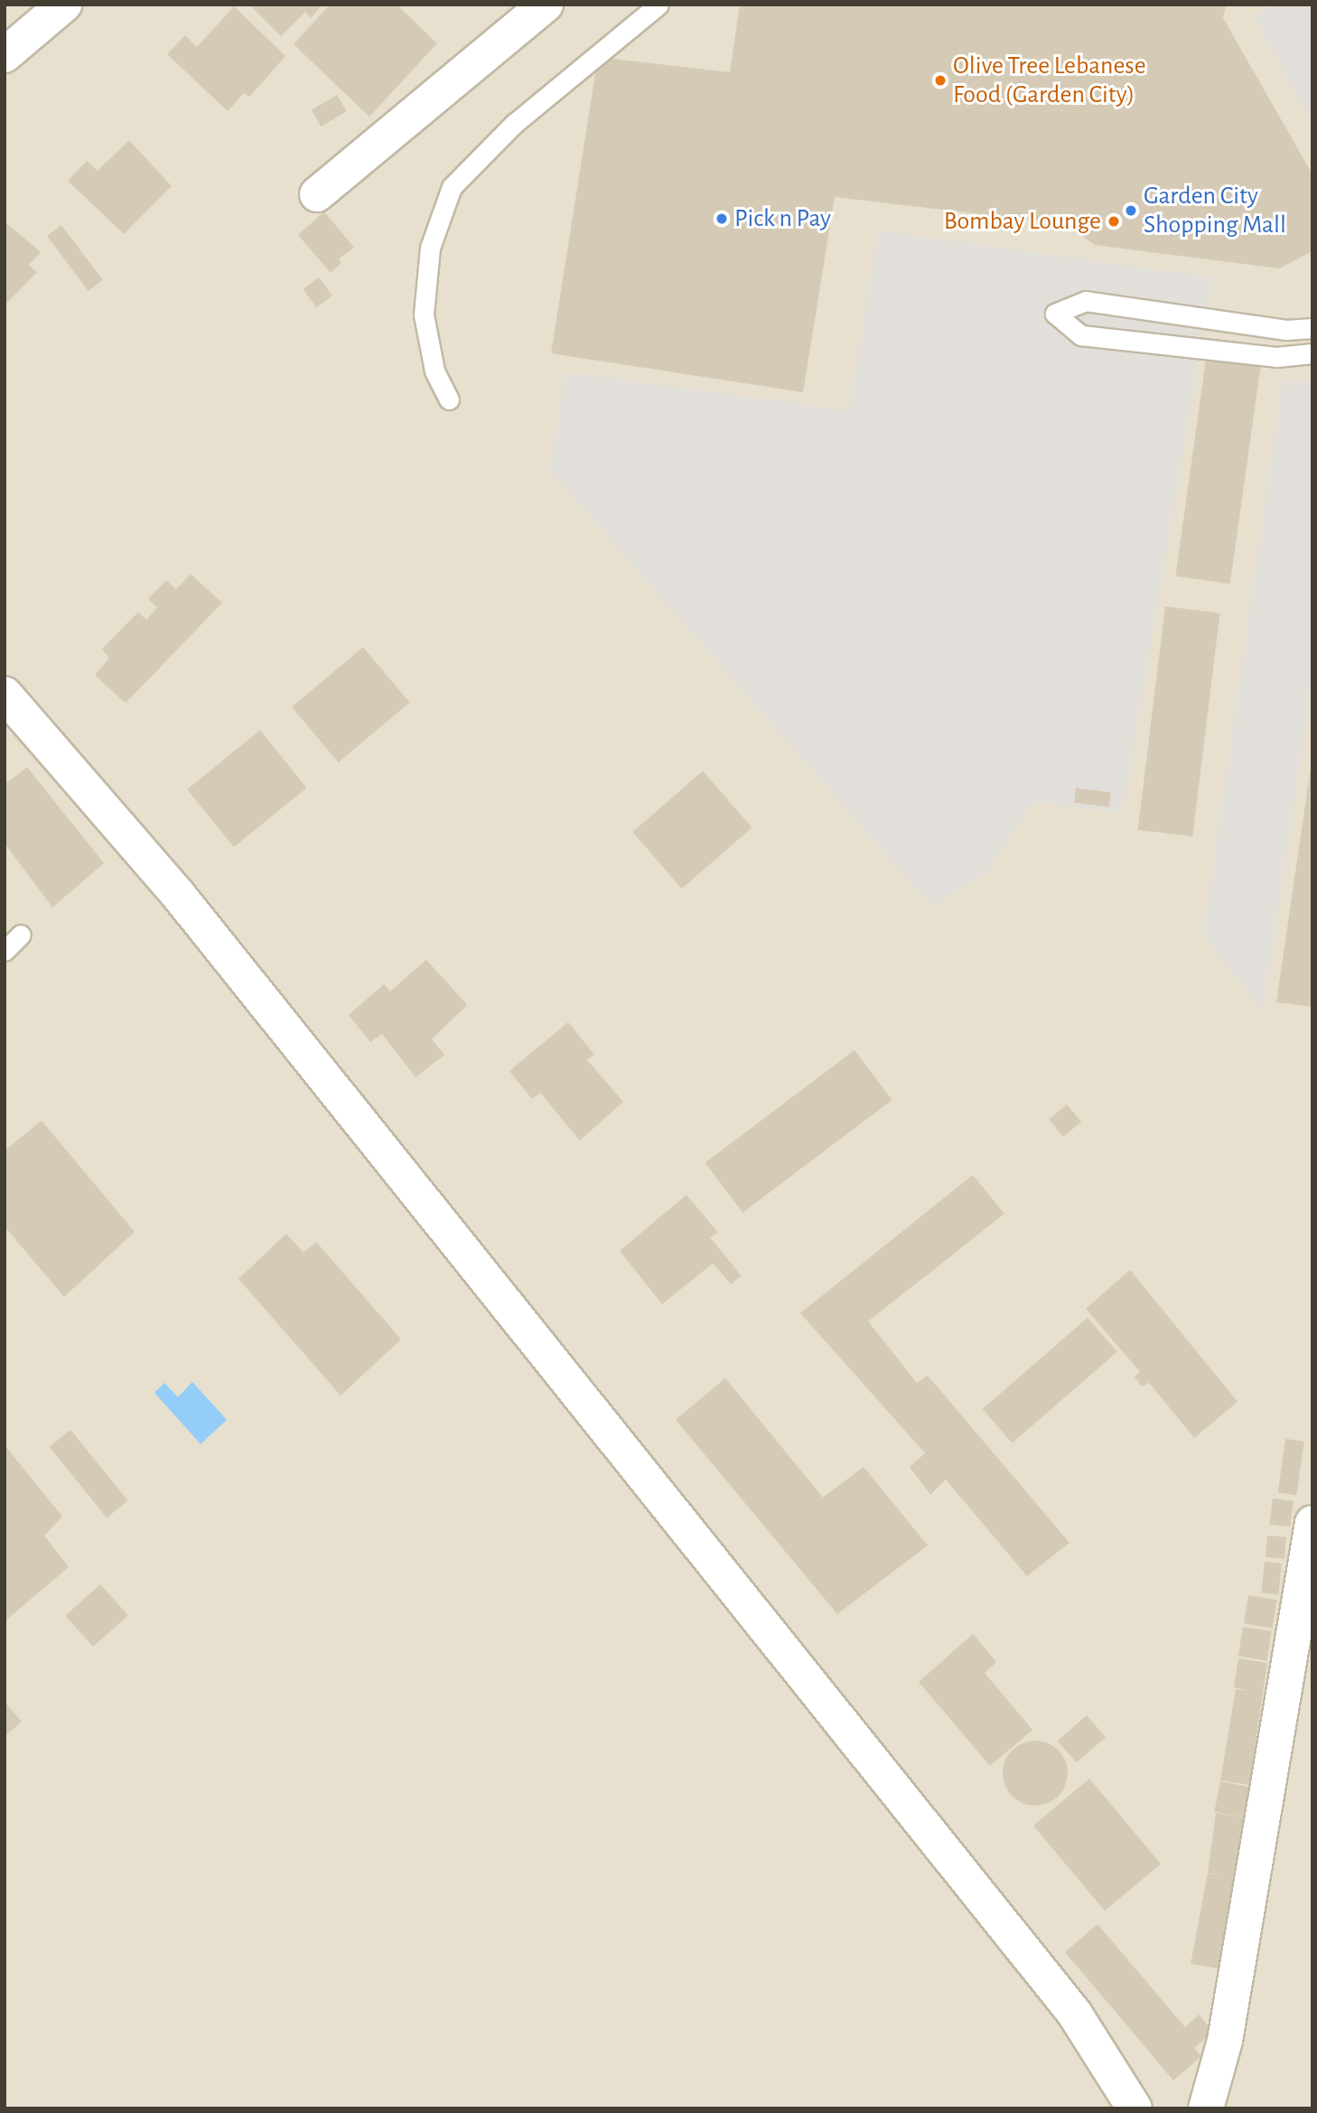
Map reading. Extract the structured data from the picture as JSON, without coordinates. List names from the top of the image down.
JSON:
{
  "places": [
    "Olive Tree Lebanese Food (Garden City)",
    "Garden City Shopping Mall",
    "Pick n Pay",
    "Bombay Lounge"
  ]
}
